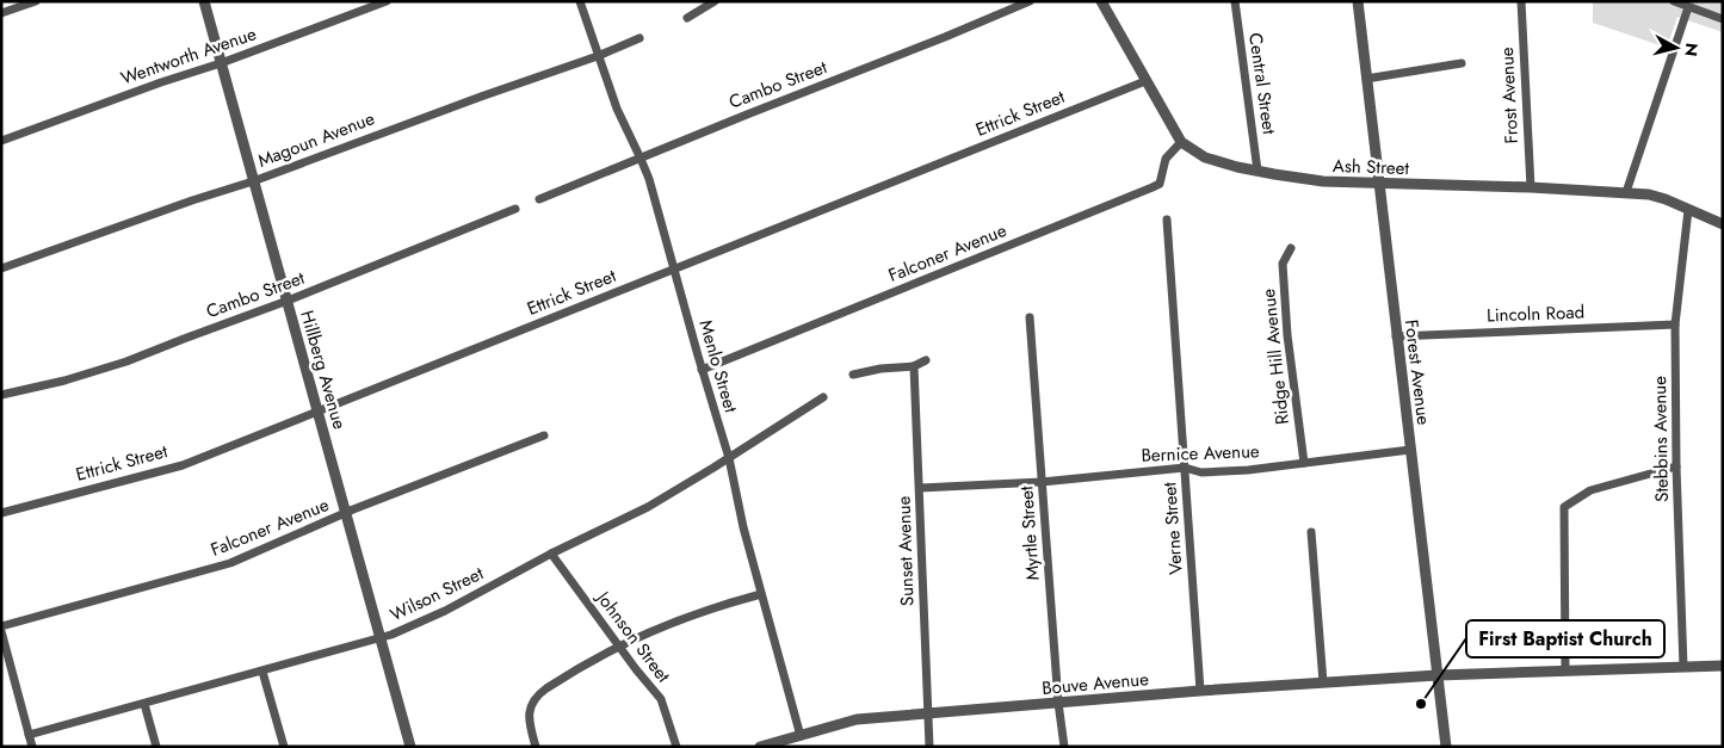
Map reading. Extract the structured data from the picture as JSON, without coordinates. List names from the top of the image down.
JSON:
{
  "streets": {
    "street": [
      "Wentworth Avenue",
      "Central Street",
      "Cambo Street",
      "Frost Avenue",
      "Ettrick Street",
      "Magoun Avenue",
      "Ash Street",
      "Falconer Avenue",
      "Lincoln Road",
      "Ridge Hill Avenue",
      "Menlo Street",
      "Hillberg Avenue",
      "Forest Avenue",
      "Stebbins Avenue",
      "Bernice Avenue",
      "Verne Street",
      "Myrtle Street",
      "Sunset Avenue",
      "Wilson Street",
      "Johnson Street",
      "Bouve Avenue"
    ]
  },
  "crossings": [
    ["Wentworth Avenue", "Hillberg Avenue"],
    ["Central Street", "Ash Street"],
    ["Cambo Street", "Menlo Street"],
    ["Cambo Street", "Hillberg Avenue"],
    ["Frost Avenue", "Ash Street"],
    ["Ettrick Street", "Ash Street"],
    ["Ettrick Street", "Menlo Street"],
    ["Ettrick Street", "Hillberg Avenue"],
    ["Magoun Avenue", "Menlo Street"],
    ["Magoun Avenue", "Hillberg Avenue"],
    ["Ash Street", "Falconer Avenue"],
    ["Ash Street", "Forest Avenue"],
    ["Ash Street", "Stebbins Avenue"],
    ["Falconer Avenue", "Menlo Street"],
    ["Falconer Avenue", "Hillberg Avenue"],
    ["Lincoln Road", "Forest Avenue"],
    ["Lincoln Road", "Stebbins Avenue"],
    ["Ridge Hill Avenue", "Bernice Avenue"],
    ["Menlo Street", "Wilson Street"],
    ["Menlo Street", "Bouve Avenue"],
    ["Hillberg Avenue", "Wilson Street"],
    ["Forest Avenue", "Bernice Avenue"],
    ["Forest Avenue", "Bouve Avenue"],
    ["Stebbins Avenue", "Bouve Avenue"],
    ["Bernice Avenue", "Verne Street"],
    ["Bernice Avenue", "Myrtle Street"],
    ["Bernice Avenue", "Sunset Avenue"],
    ["Verne Street", "Bouve Avenue"],
    ["Myrtle Street", "Bouve Avenue"],
    ["Sunset Avenue", "Bouve Avenue"],
    ["Wilson Street", "Johnson Street"]
  ],
  "places": ["First Baptist Church"],
  "north": "right"
}
